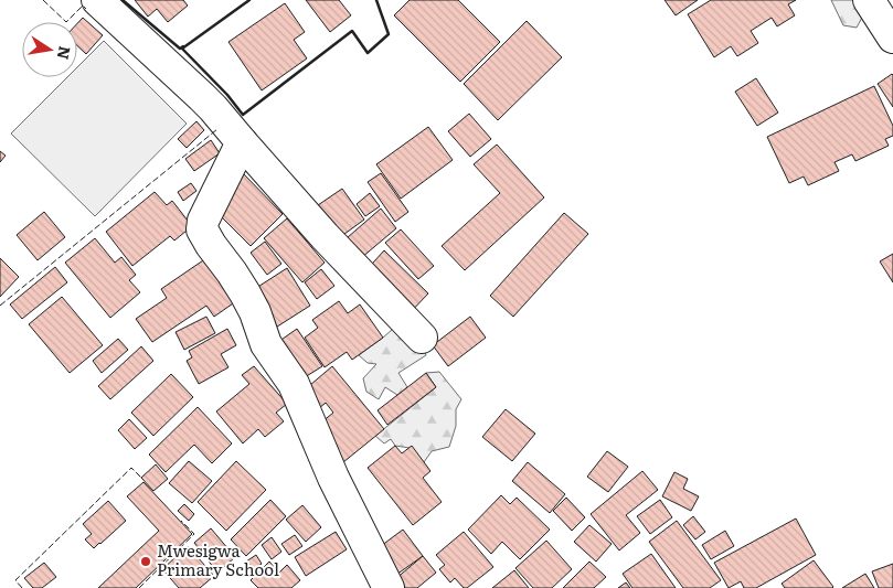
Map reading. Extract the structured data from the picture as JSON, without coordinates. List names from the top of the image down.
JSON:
{
  "places": ["Mwesigwa Primary School"],
  "north": "right"
}
